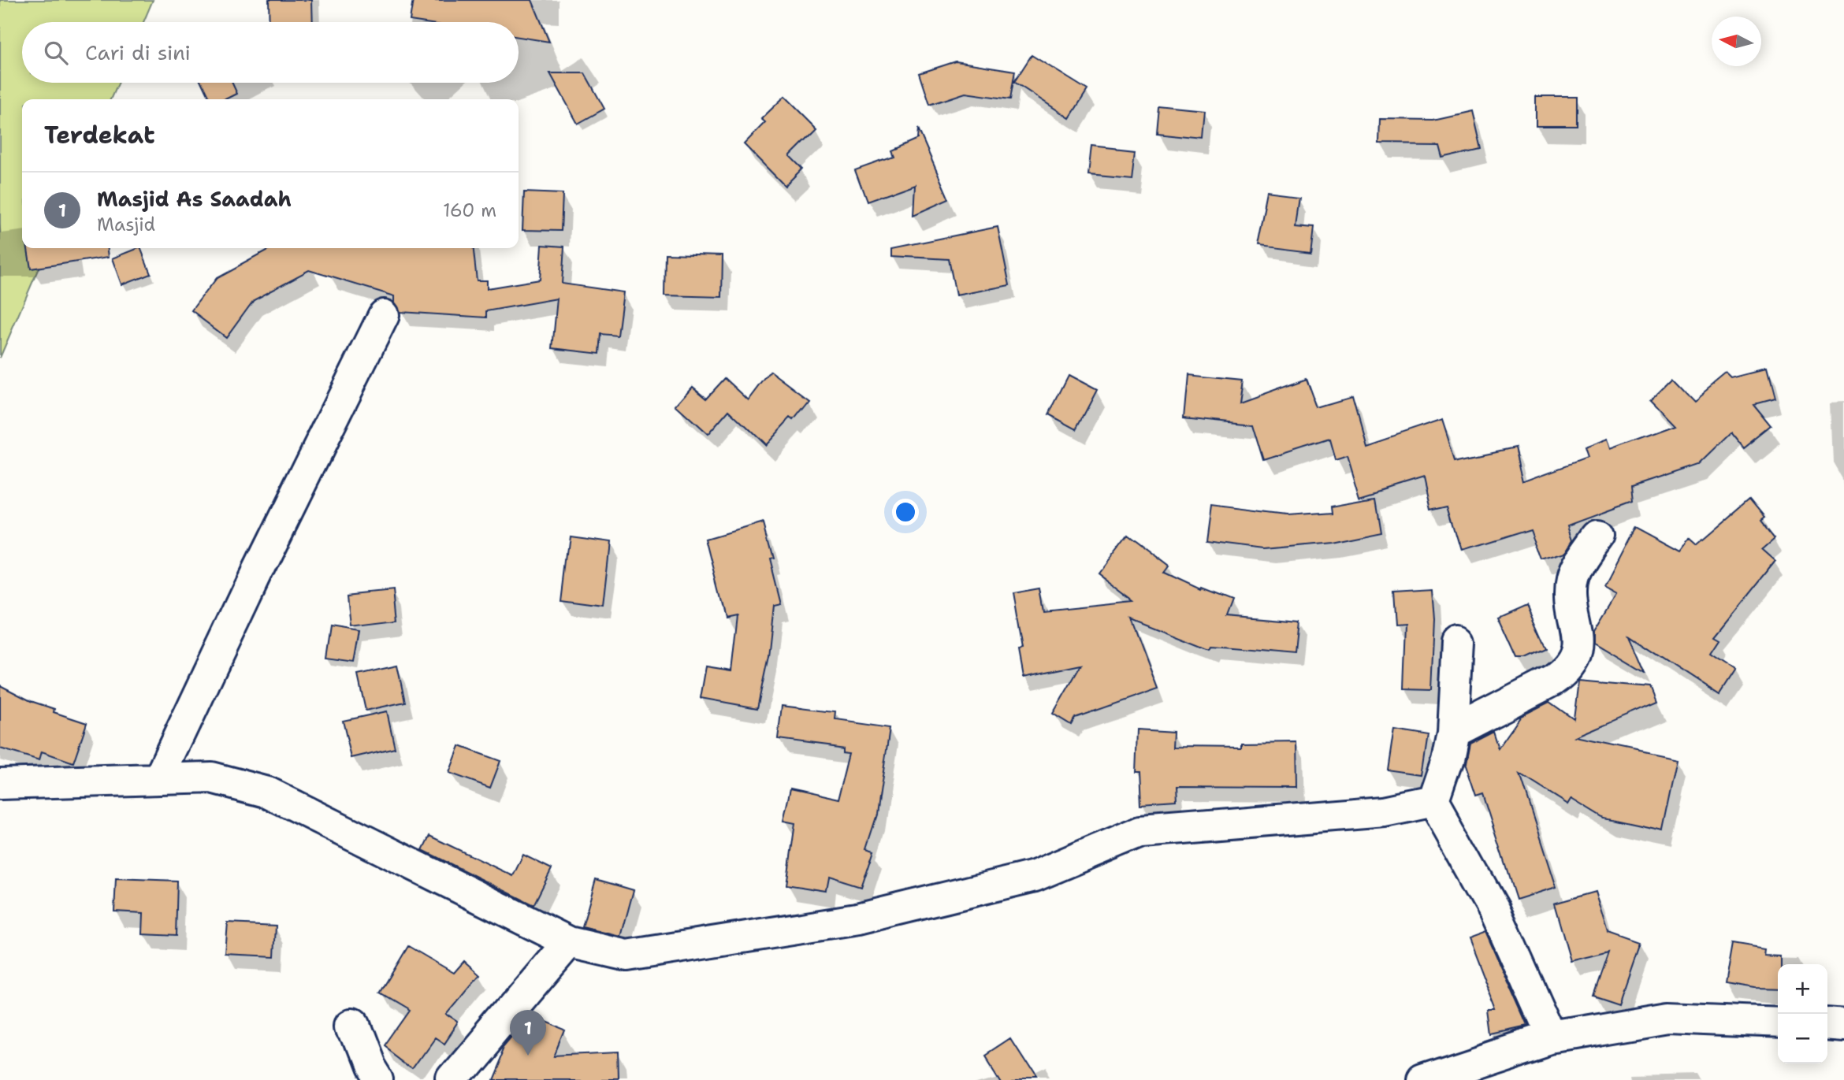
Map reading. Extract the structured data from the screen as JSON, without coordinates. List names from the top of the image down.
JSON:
{
  "north": "left",
  "page": {
    "search": "Cari di sini",
    "heading": "Terdekat",
    "list": [
      {
        "mark": "1",
        "name": "Masjid As Saadah",
        "note": "Masjid",
        "value": "160 m"
      }
    ],
    "map_buttons": ["+", "−"],
    "pins": "1"
  }
}
